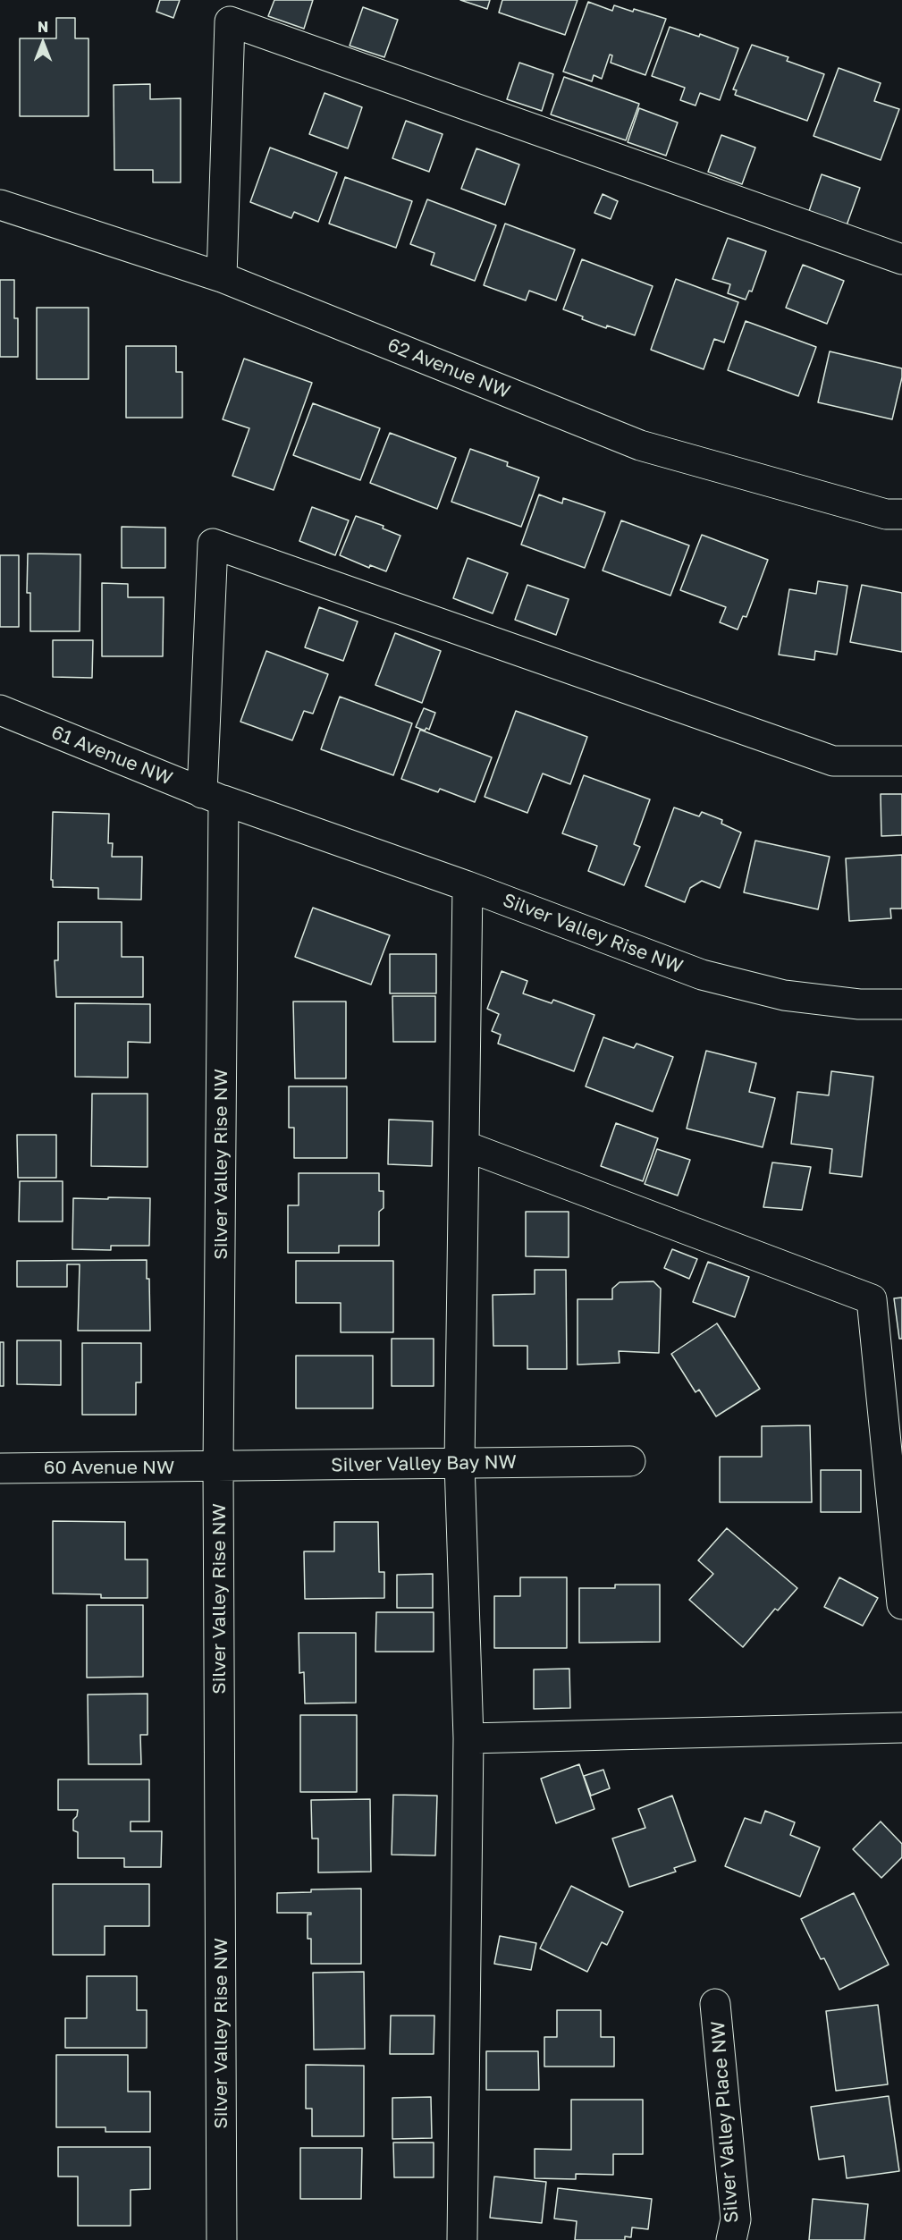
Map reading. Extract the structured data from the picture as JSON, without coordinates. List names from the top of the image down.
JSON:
{
  "streets": {
    "street": [
      "62 Avenue NW",
      "61 Avenue NW",
      "Silver Valley Rise NW",
      "Silver Valley Bay NW",
      "60 Avenue NW",
      "Silver Valley Place NW"
    ]
  },
  "crossings": [
    ["61 Avenue NW", "Silver Valley Rise NW"],
    ["Silver Valley Rise NW", "Silver Valley Bay NW"],
    ["Silver Valley Rise NW", "60 Avenue NW"],
    ["Silver Valley Bay NW", "60 Avenue NW"]
  ],
  "north": "top"
}
